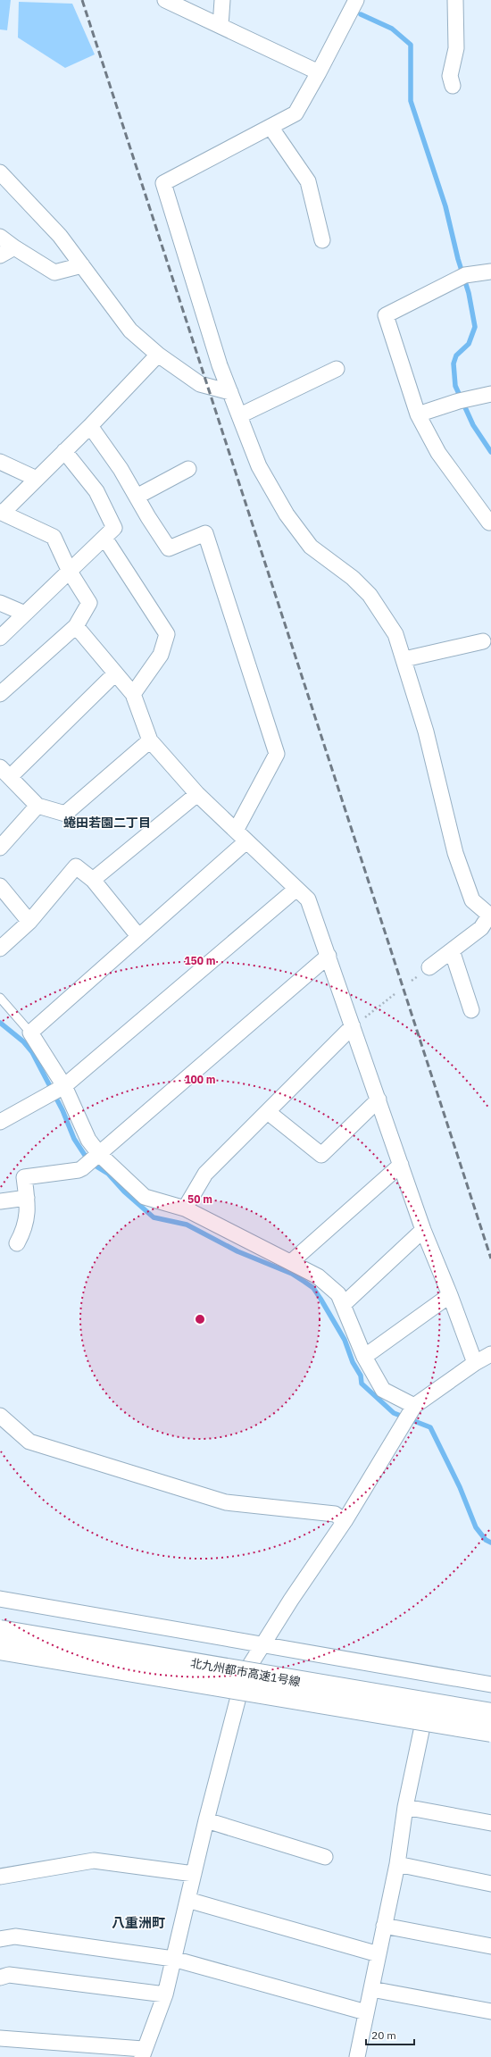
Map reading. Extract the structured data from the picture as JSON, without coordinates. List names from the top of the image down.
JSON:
{
  "streets": {
    "highway": ["北九州都市高速1号線"]
  },
  "districts": ["蜷田若園二丁目", "八重洲町"],
  "scale_bar": "20 m",
  "rings": ["150 m", "100 m", "50 m"]
}
